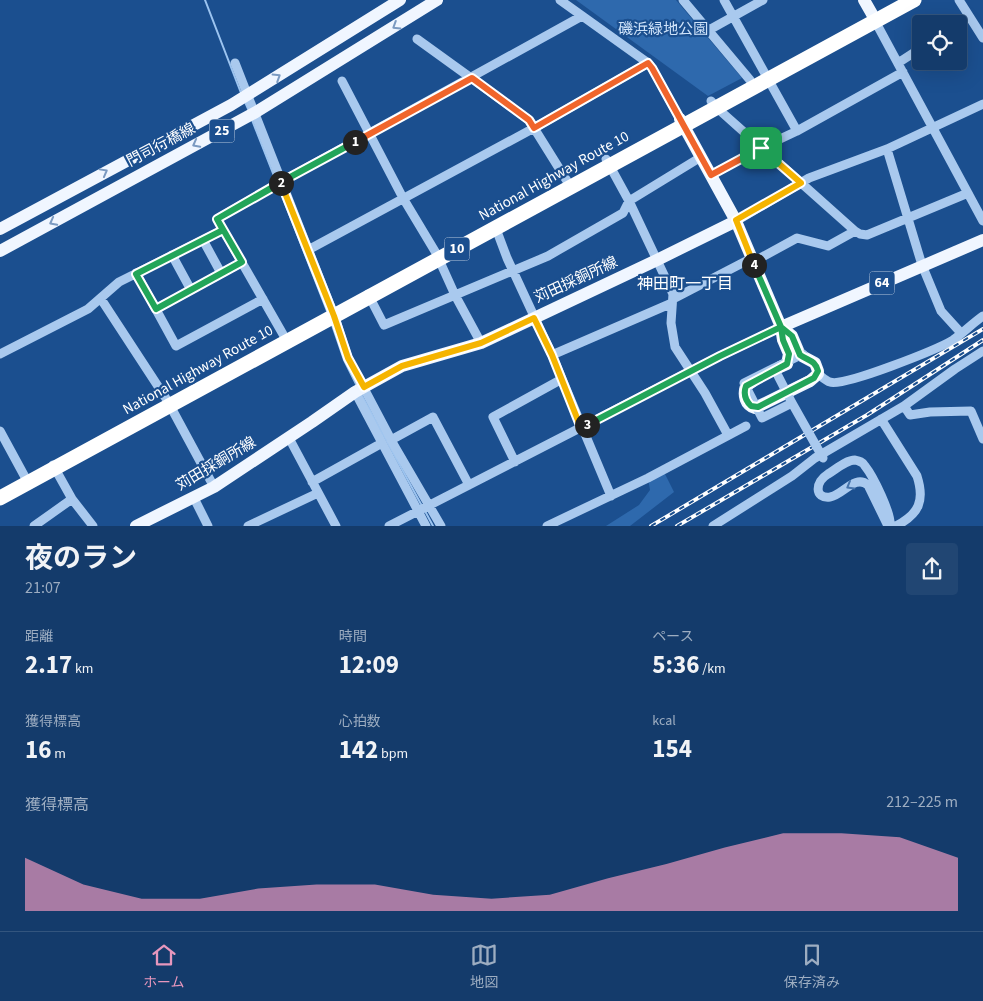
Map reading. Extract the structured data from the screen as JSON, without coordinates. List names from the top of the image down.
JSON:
{
  "streets": {
    "highway": ["National Highway Route 10", "10"],
    "main road": [
      "25",
      "門司行橋線",
      "苅田採銅所線",
      "64"
    ]
  },
  "districts": ["神田町一丁目"],
  "parks": ["磯浜緑地公園"],
  "page": {
    "pins": [
      "1",
      "2",
      "4",
      "3"
    ],
    "heading": ["夜のラン", "21:07"],
    "stats": [
      ["距離", "2.17 km"],
      ["時間", "12:09"],
      ["ペース", "5:36 /km"],
      ["獲得標高", "16 m"],
      ["心拍数", "142 bpm"],
      ["kcal", "154"]
    ],
    "chart": ["獲得標高", "212–225 m"],
    "tabs": ["ホーム", "地図", "保存済み"]
  }
}
